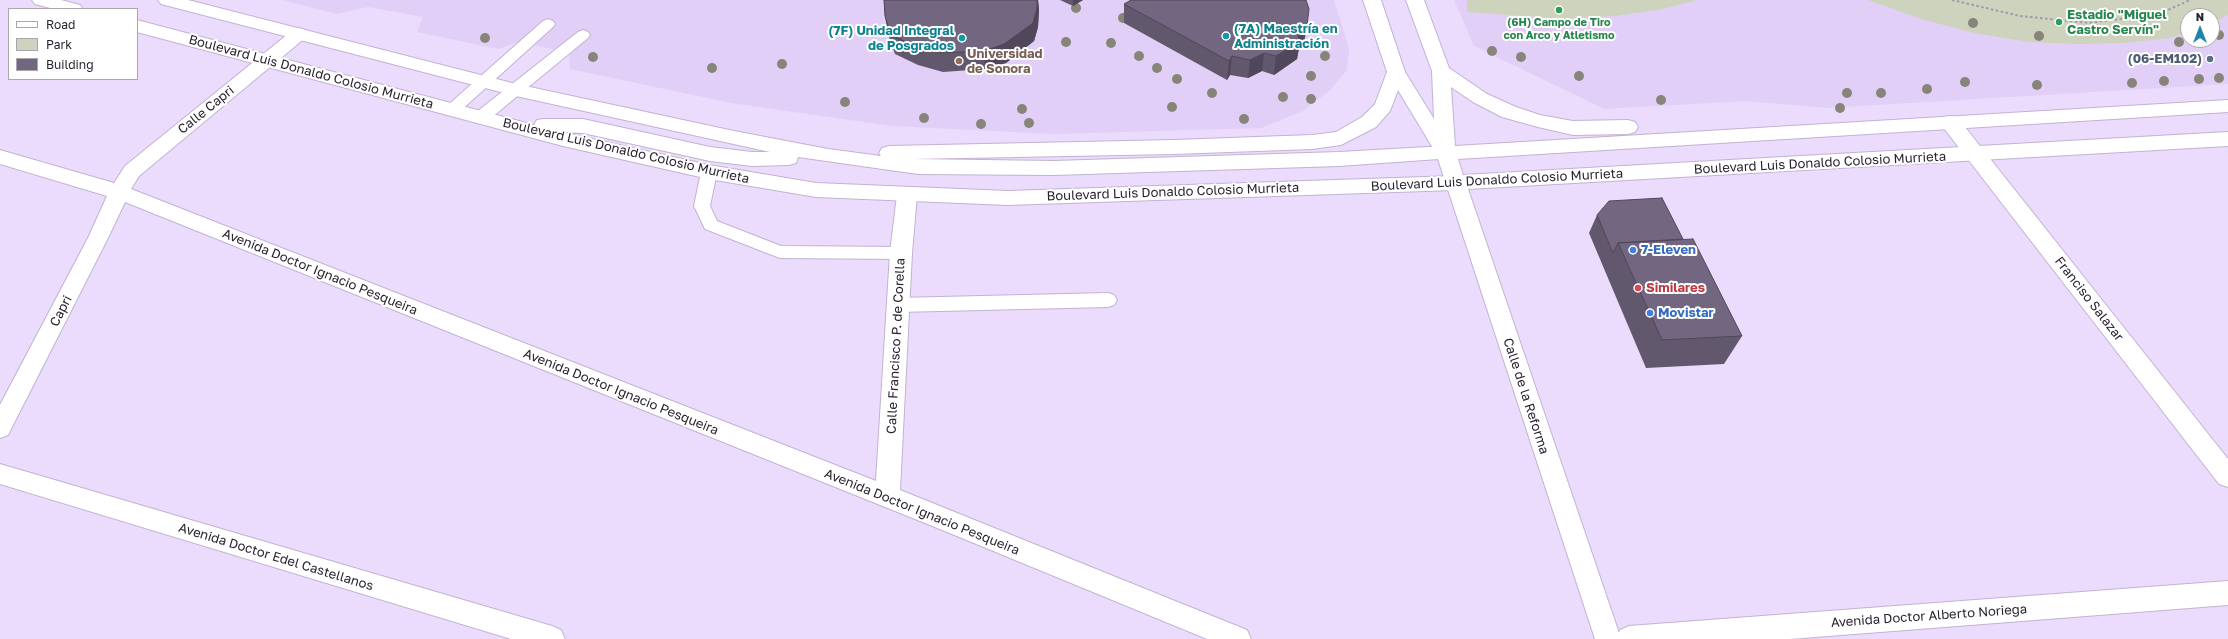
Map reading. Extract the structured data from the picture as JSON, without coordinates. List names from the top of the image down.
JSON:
{
  "streets": {
    "main road": [
      "Boulevard Luis Donaldo Colosio Murrieta",
      "Calle Capri",
      "Avenida Doctor Ignacio Pesqueira",
      "Franciso Salazar",
      "Capri",
      "Calle Francisco P. de Corella",
      "Calle de la Reforma",
      "Avenida Doctor Edel Castellanos",
      "Avenida Doctor Alberto Noriega"
    ]
  },
  "crossings": [
    ["Boulevard Luis Donaldo Colosio Murrieta", "Calle Capri"],
    ["Boulevard Luis Donaldo Colosio Murrieta", "Franciso Salazar"],
    ["Boulevard Luis Donaldo Colosio Murrieta", "Calle Francisco P. de Corella"],
    ["Boulevard Luis Donaldo Colosio Murrieta", "Calle de la Reforma"],
    ["Calle Capri", "Avenida Doctor Ignacio Pesqueira"],
    ["Calle Capri", "Capri"],
    ["Avenida Doctor Ignacio Pesqueira", "Capri"],
    ["Avenida Doctor Ignacio Pesqueira", "Calle Francisco P. de Corella"]
  ],
  "places": [
    "(6H) Campo de Tiro con Arco y Atletismo",
    "Estadio \"Miguel Castro Servín\"",
    "(7A) Maestría en Administración",
    "(7F) Unidad Integral de Posgrados",
    "(06-EM102)",
    "Universidad de Sonora",
    "7-Eleven",
    "Similares",
    "Movistar"
  ],
  "legend": ["Road", "Park", "Building"],
  "north": "top"
}
